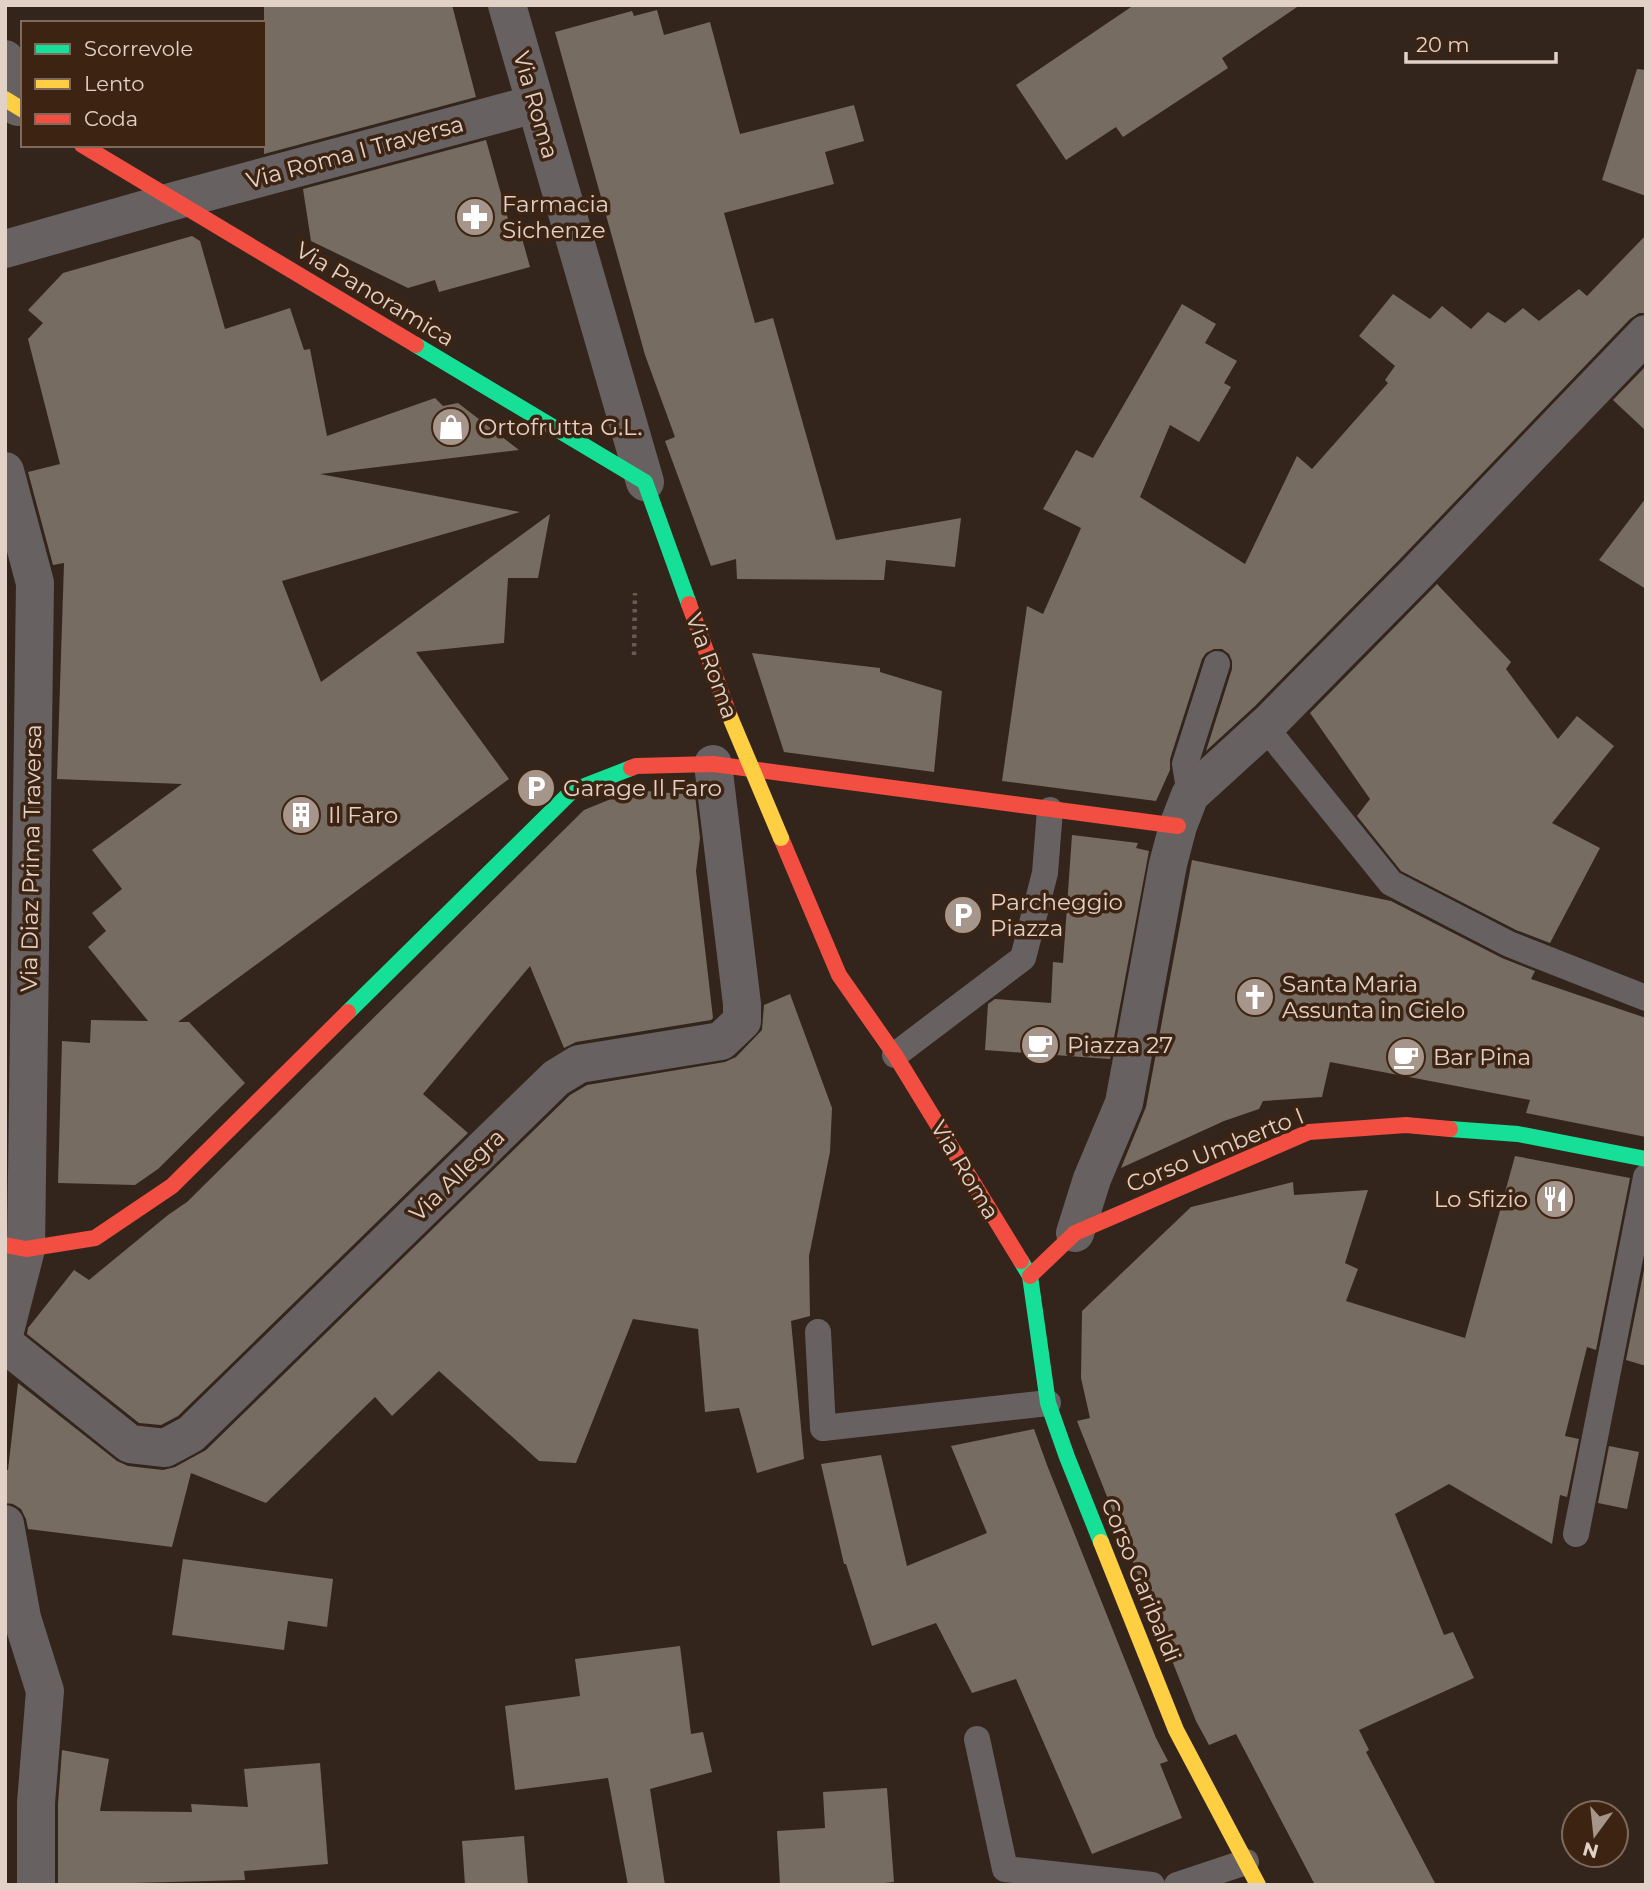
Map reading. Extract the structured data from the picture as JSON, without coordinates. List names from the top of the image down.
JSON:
{
  "streets": {
    "street": [
      "Via Roma",
      "Via Roma I Traversa",
      "Via Panoramica",
      "Via Diaz Prima Traversa",
      "Corso Umberto I",
      "Via Allegra",
      "Corso Garibaldi"
    ]
  },
  "crossings": [
    ["Via Roma", "Via Roma I Traversa"],
    ["Via Roma", "Via Panoramica"],
    ["Via Roma", "Corso Umberto I"],
    ["Via Roma", "Corso Garibaldi"],
    ["Via Roma I Traversa", "Via Panoramica"],
    ["Corso Umberto I", "Corso Garibaldi"]
  ],
  "places": {
    "pharmacy": ["Farmacia Sichenze"],
    "shop": ["Ortofrutta G.L."],
    "parking": ["Garage Il Faro", "Parcheggio Piazza"],
    "building": ["Il Faro"],
    "church": ["Santa Maria Assunta in Cielo"],
    "cafe": ["Piazza 27", "Bar Pina"],
    "restaurant": ["Lo Sfizio"]
  },
  "legend": ["Scorrevole", "Lento", "Coda"],
  "scale_bar": "20 m",
  "north": "bottom"
}
